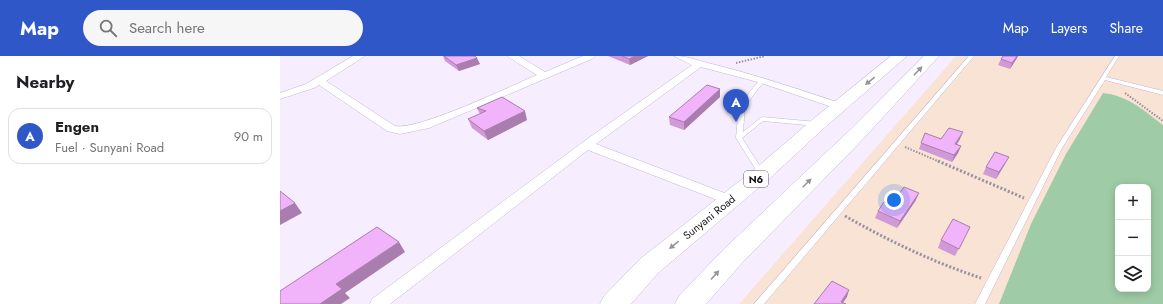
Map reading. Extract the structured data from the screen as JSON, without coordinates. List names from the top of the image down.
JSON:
{
  "streets": {
    "main road": ["N6", "Sunyani Road"]
  },
  "page": {
    "header": "Map",
    "search": "Search here",
    "nav": ["Map", "Layers", "Share"],
    "heading": "Nearby",
    "pins": "A",
    "list": [
      {
        "mark": "A",
        "name": "Engen",
        "note": "Fuel · Sunyani Road",
        "value": "90 m"
      }
    ],
    "map_buttons": ["+", "−"]
  }
}
